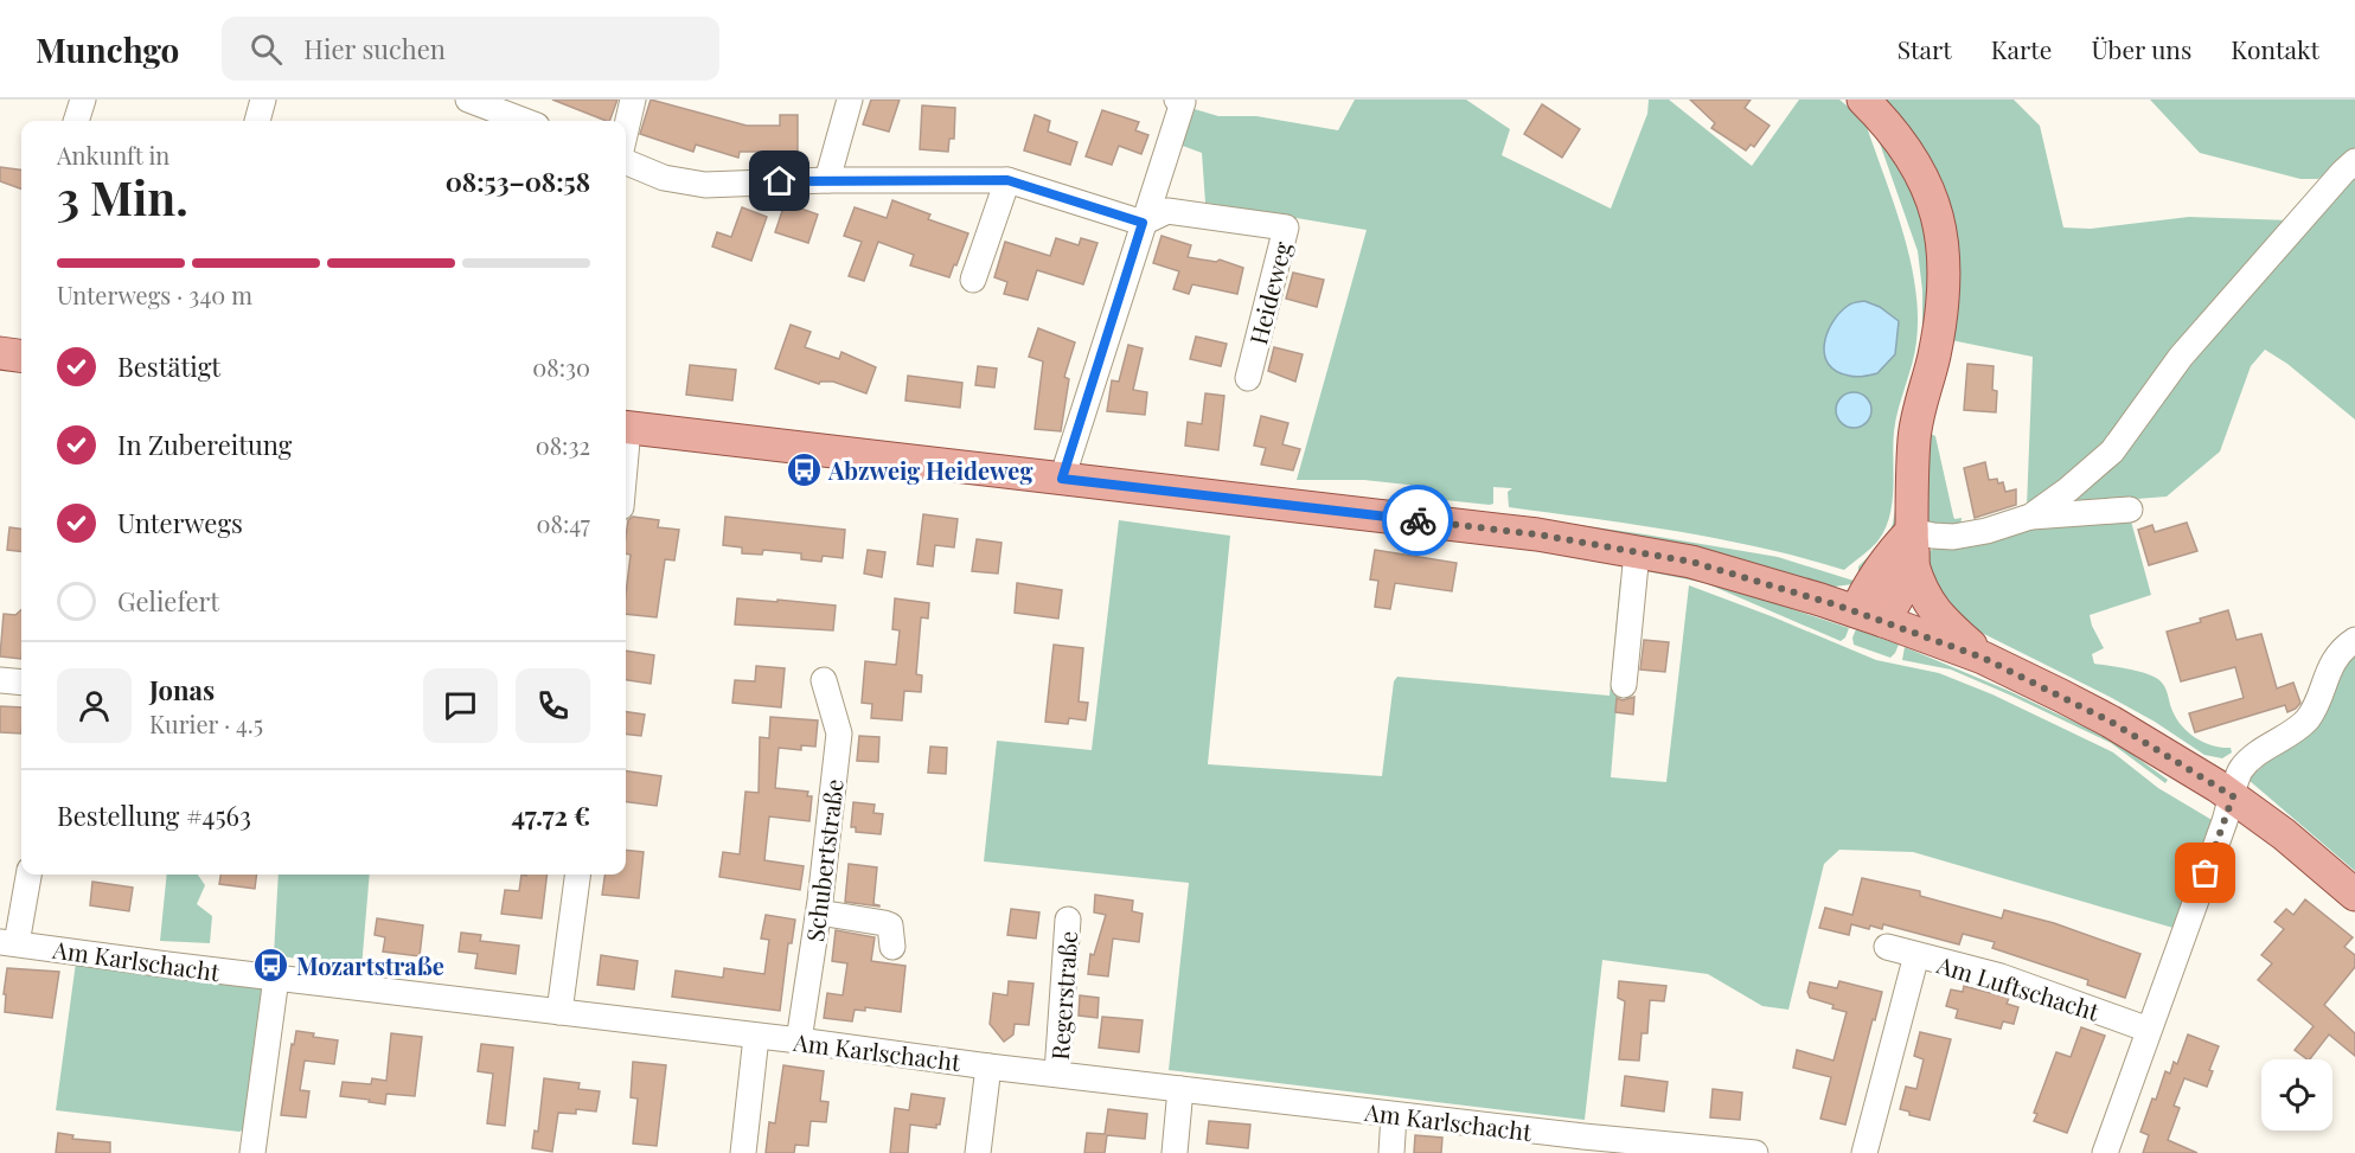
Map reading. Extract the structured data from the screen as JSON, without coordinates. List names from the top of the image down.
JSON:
{
  "streets": {
    "street": [
      "Heideweg",
      "Schubertstraße",
      "Am Karlschacht",
      "Am Luftschacht",
      "Regerstraße"
    ]
  },
  "crossings": [
    ["Schubertstraße", "Am Karlschacht"],
    ["Am Karlschacht", "Regerstraße"]
  ],
  "places": {
    "bus stop": ["Abzweig Heideweg", "Mozartstraße"]
  },
  "page": {
    "header": "Munchgo",
    "search": "Hier suchen",
    "nav": [
      "Start",
      "Karte",
      "Über uns",
      "Kontakt"
    ],
    "heading": ["3 Min.", "Ankunft in", "08:53–08:58"],
    "panel": [
      "Jonas",
      "Kurier · 4.5",
      "Bestellung #4563",
      "47.72 €"
    ],
    "bar": "Unterwegs · 340 m",
    "list": [
      ["Bestätigt", "08:30"],
      ["In Zubereitung", "08:32"],
      ["Unterwegs", "08:47"],
      "Geliefert"
    ]
  }
}
